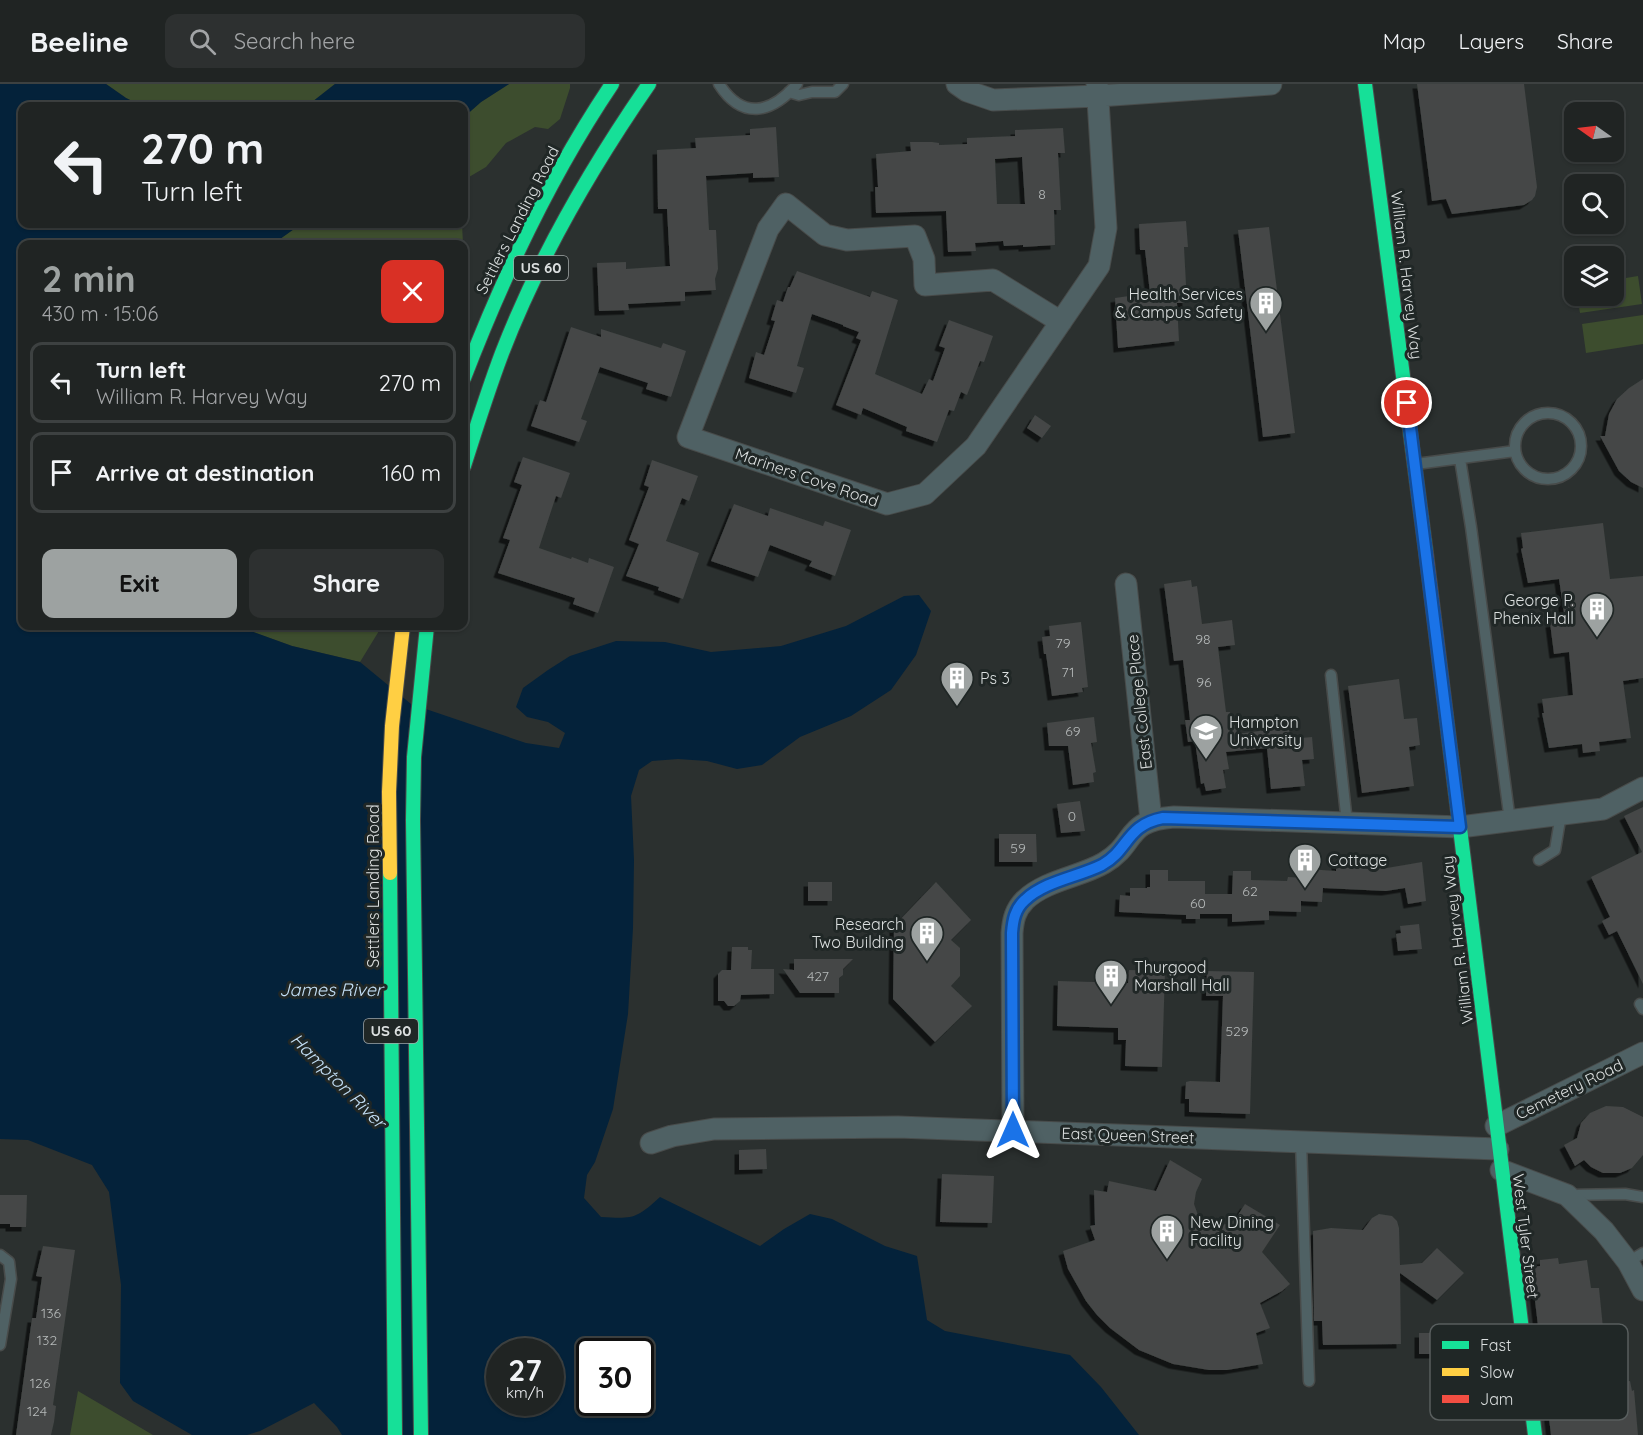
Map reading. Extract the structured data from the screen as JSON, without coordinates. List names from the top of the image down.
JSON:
{
  "streets": {
    "main road": [
      "Settlers Landing Road",
      "US 60",
      "William R. Harvey Way",
      "West Tyler Street"
    ],
    "street": [
      "Mariners Cove Road",
      "East College Place",
      "Cemetery Road",
      "East Queen Street"
    ]
  },
  "crossings": [
    ["William R. Harvey Way", "Cemetery Road"],
    ["William R. Harvey Way", "East Queen Street"],
    ["William R. Harvey Way", "West Tyler Street"],
    ["East Queen Street", "West Tyler Street"]
  ],
  "water": ["James River", "Hampton River"],
  "places": {
    "building": [
      "Health Services & Campus Safety",
      "George P. Phenix Hall",
      "Ps 3",
      "Cottage",
      "Research Two Building",
      "Thurgood Marshall Hall",
      "New Dining Facility"
    ],
    "school or university": ["Hampton University"]
  },
  "house_numbers": [
    "8",
    "98",
    "79",
    "71",
    "96",
    "69",
    "0",
    "59",
    "62",
    "60",
    "427",
    "529",
    "136",
    "132",
    "126",
    "124"
  ],
  "legend": ["Fast", "Slow", "Jam"],
  "north": "left",
  "page": {
    "header": "Beeline",
    "search": "Search here",
    "nav": ["Map", "Layers", "Share"],
    "turn": ["270 m", "Turn left"],
    "heading": ["2 min", "430 m · 15:06"],
    "list": [
      {
        "name": "Turn left",
        "note": "William R. Harvey Way",
        "value": "270 m"
      },
      {
        "name": "Arrive at destination",
        "value": "160 m"
      }
    ],
    "buttons": ["Exit", "Share"],
    "speed": "27 km/h",
    "limit": "30"
  }
}
